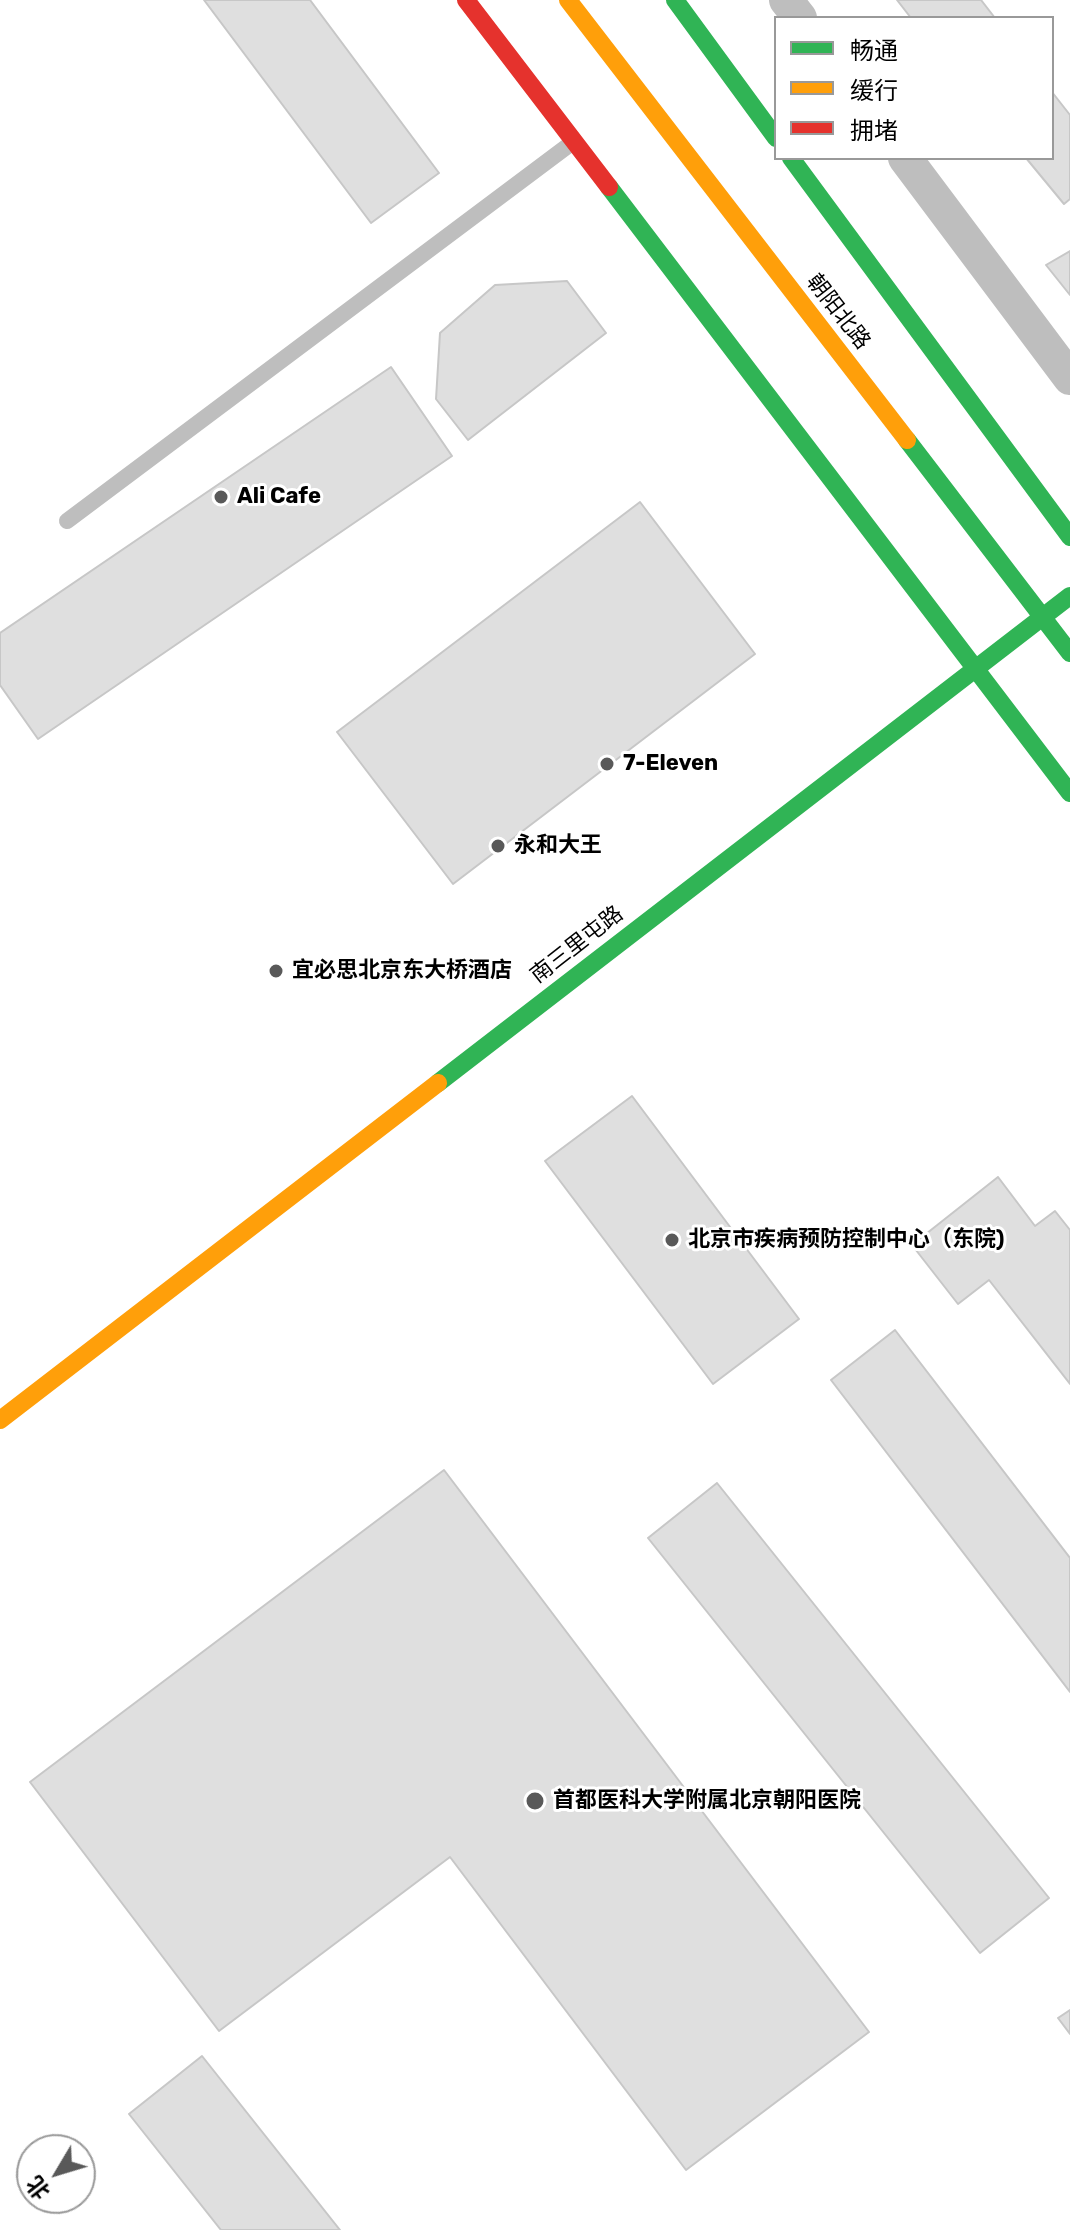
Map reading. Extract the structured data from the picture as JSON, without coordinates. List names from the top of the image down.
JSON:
{
  "streets": {
    "street": ["朝阳北路", "南三里屯路"]
  },
  "crossings": [
    ["朝阳北路", "南三里屯路"]
  ],
  "places": [
    "Ali Cafe",
    "7-Eleven",
    "永和大王",
    "宜必思北京东大桥酒店",
    "北京市疾病预防控制中心（东院)",
    "首都医科大学附属北京朝阳医院"
  ],
  "legend": ["畅通", "缓行", "拥堵"],
  "north": "bottom left"
}
